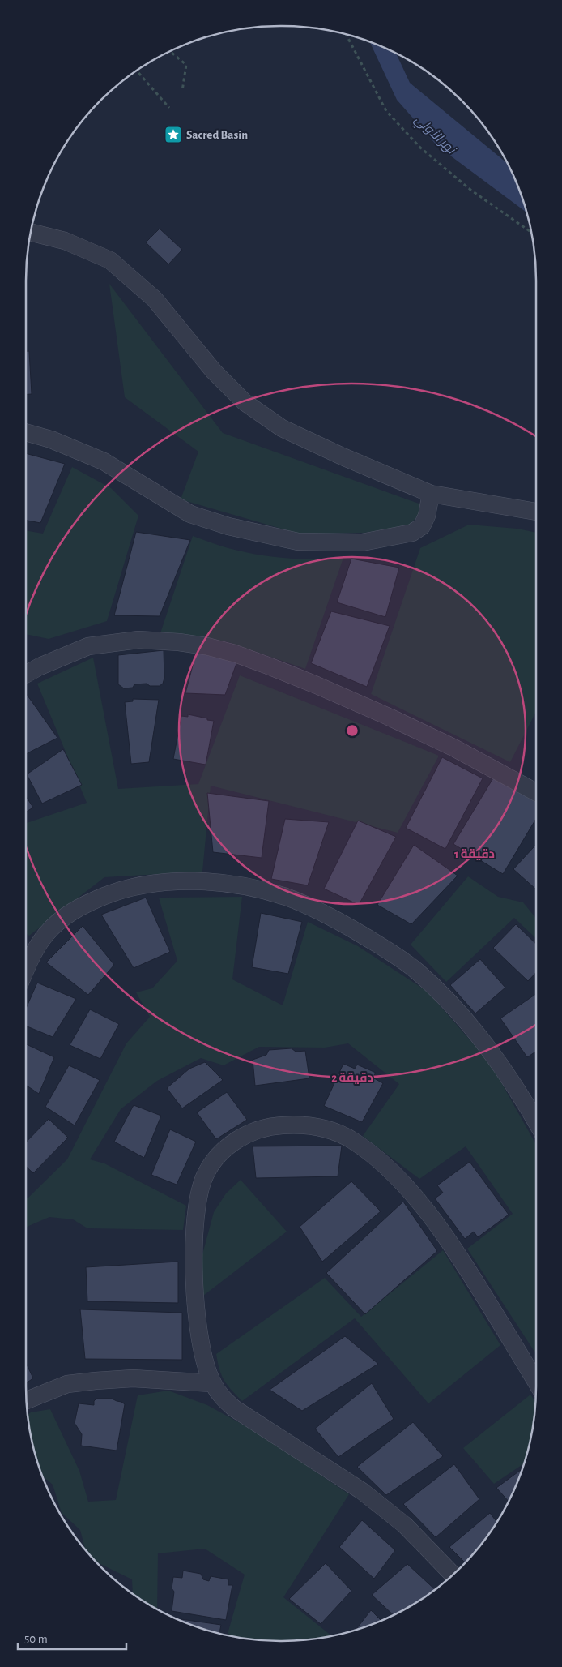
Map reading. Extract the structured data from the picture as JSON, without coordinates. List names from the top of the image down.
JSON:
{
  "water": ["نهر الأولي"],
  "places": {
    "place": ["Sacred Basin"]
  },
  "scale_bar": "50 m",
  "rings": ["1 دقيقة", "2 دقيقة"]
}
